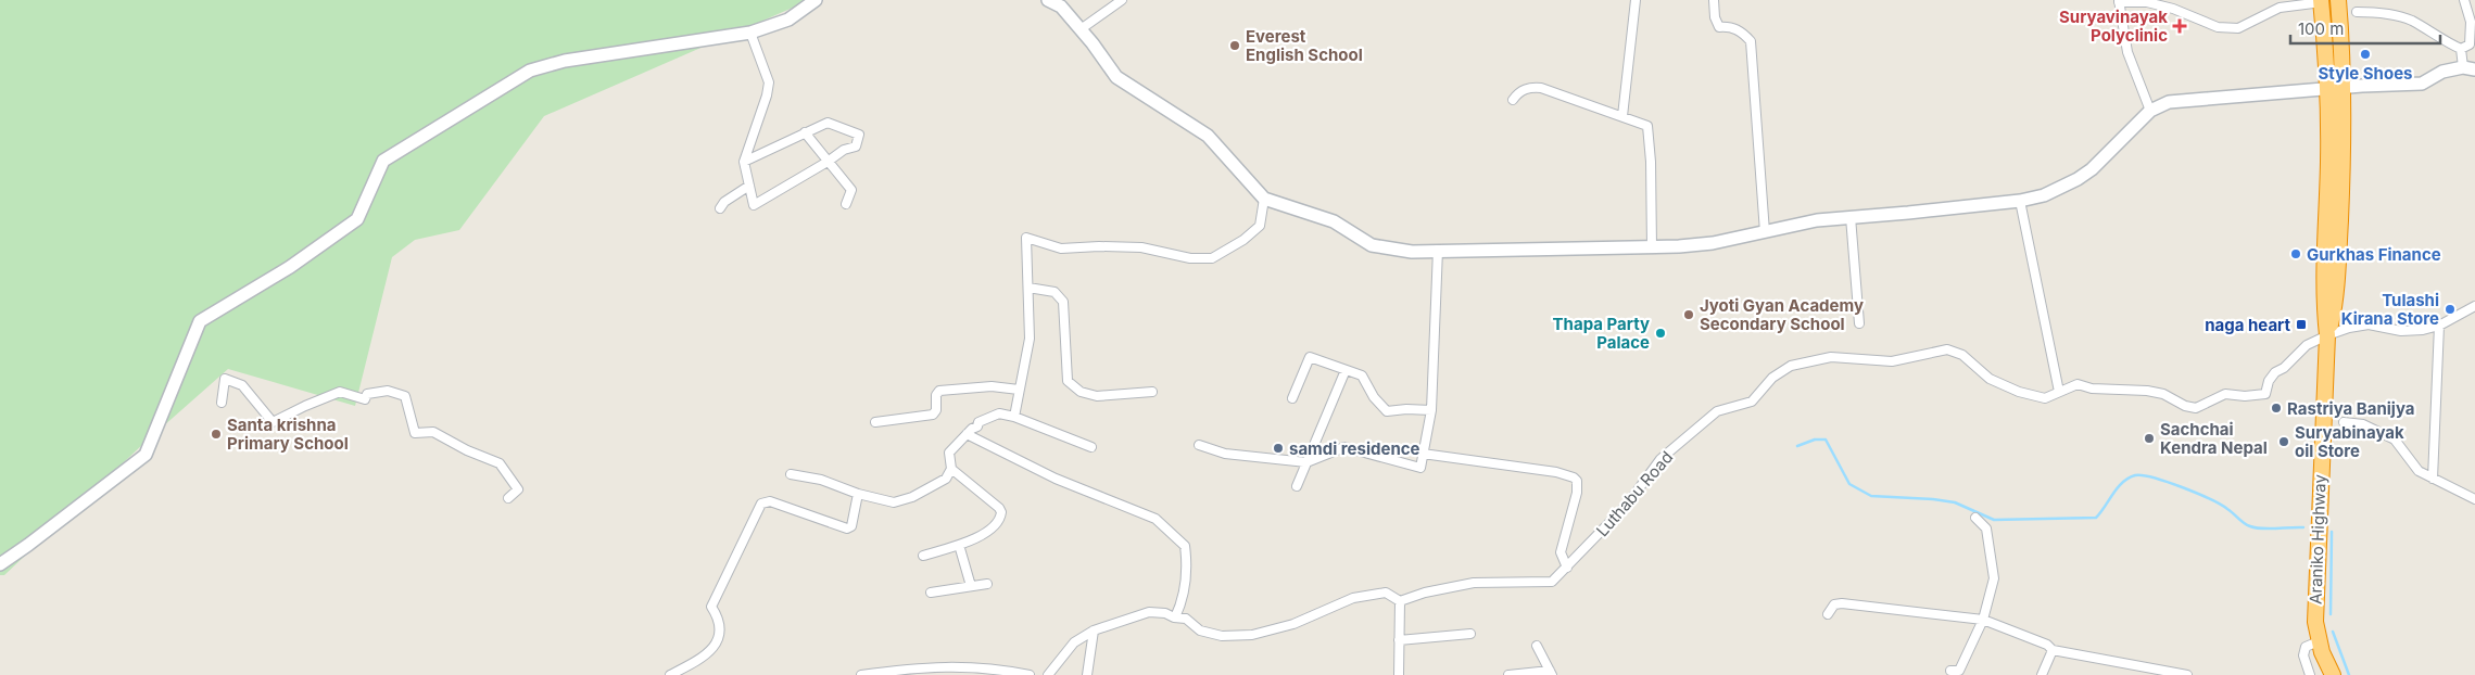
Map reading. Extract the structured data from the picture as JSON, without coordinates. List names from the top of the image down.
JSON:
{
  "streets": {
    "highway": ["Araniko Highway"],
    "street": ["Luthabu Road"]
  },
  "crossings": [
    ["Luthabu Road", "Araniko Highway"]
  ],
  "places": {
    "health": ["Suryavinayak Polyclinic"],
    "other": [
      "Everest English School",
      "Style Shoes",
      "Gurkhas Finance",
      "Tulashi Kirana Store",
      "Jyoti Gyan Academy Secondary School",
      "Thapa Party Palace",
      "Rastriya Banijya",
      "Santa krishna Primary School",
      "Sachchai Kendra Nepal",
      "Suryabinayak oil Store",
      "samdi residence"
    ],
    "transit": ["naga heart"]
  },
  "scale_bar": "100 m"
}
